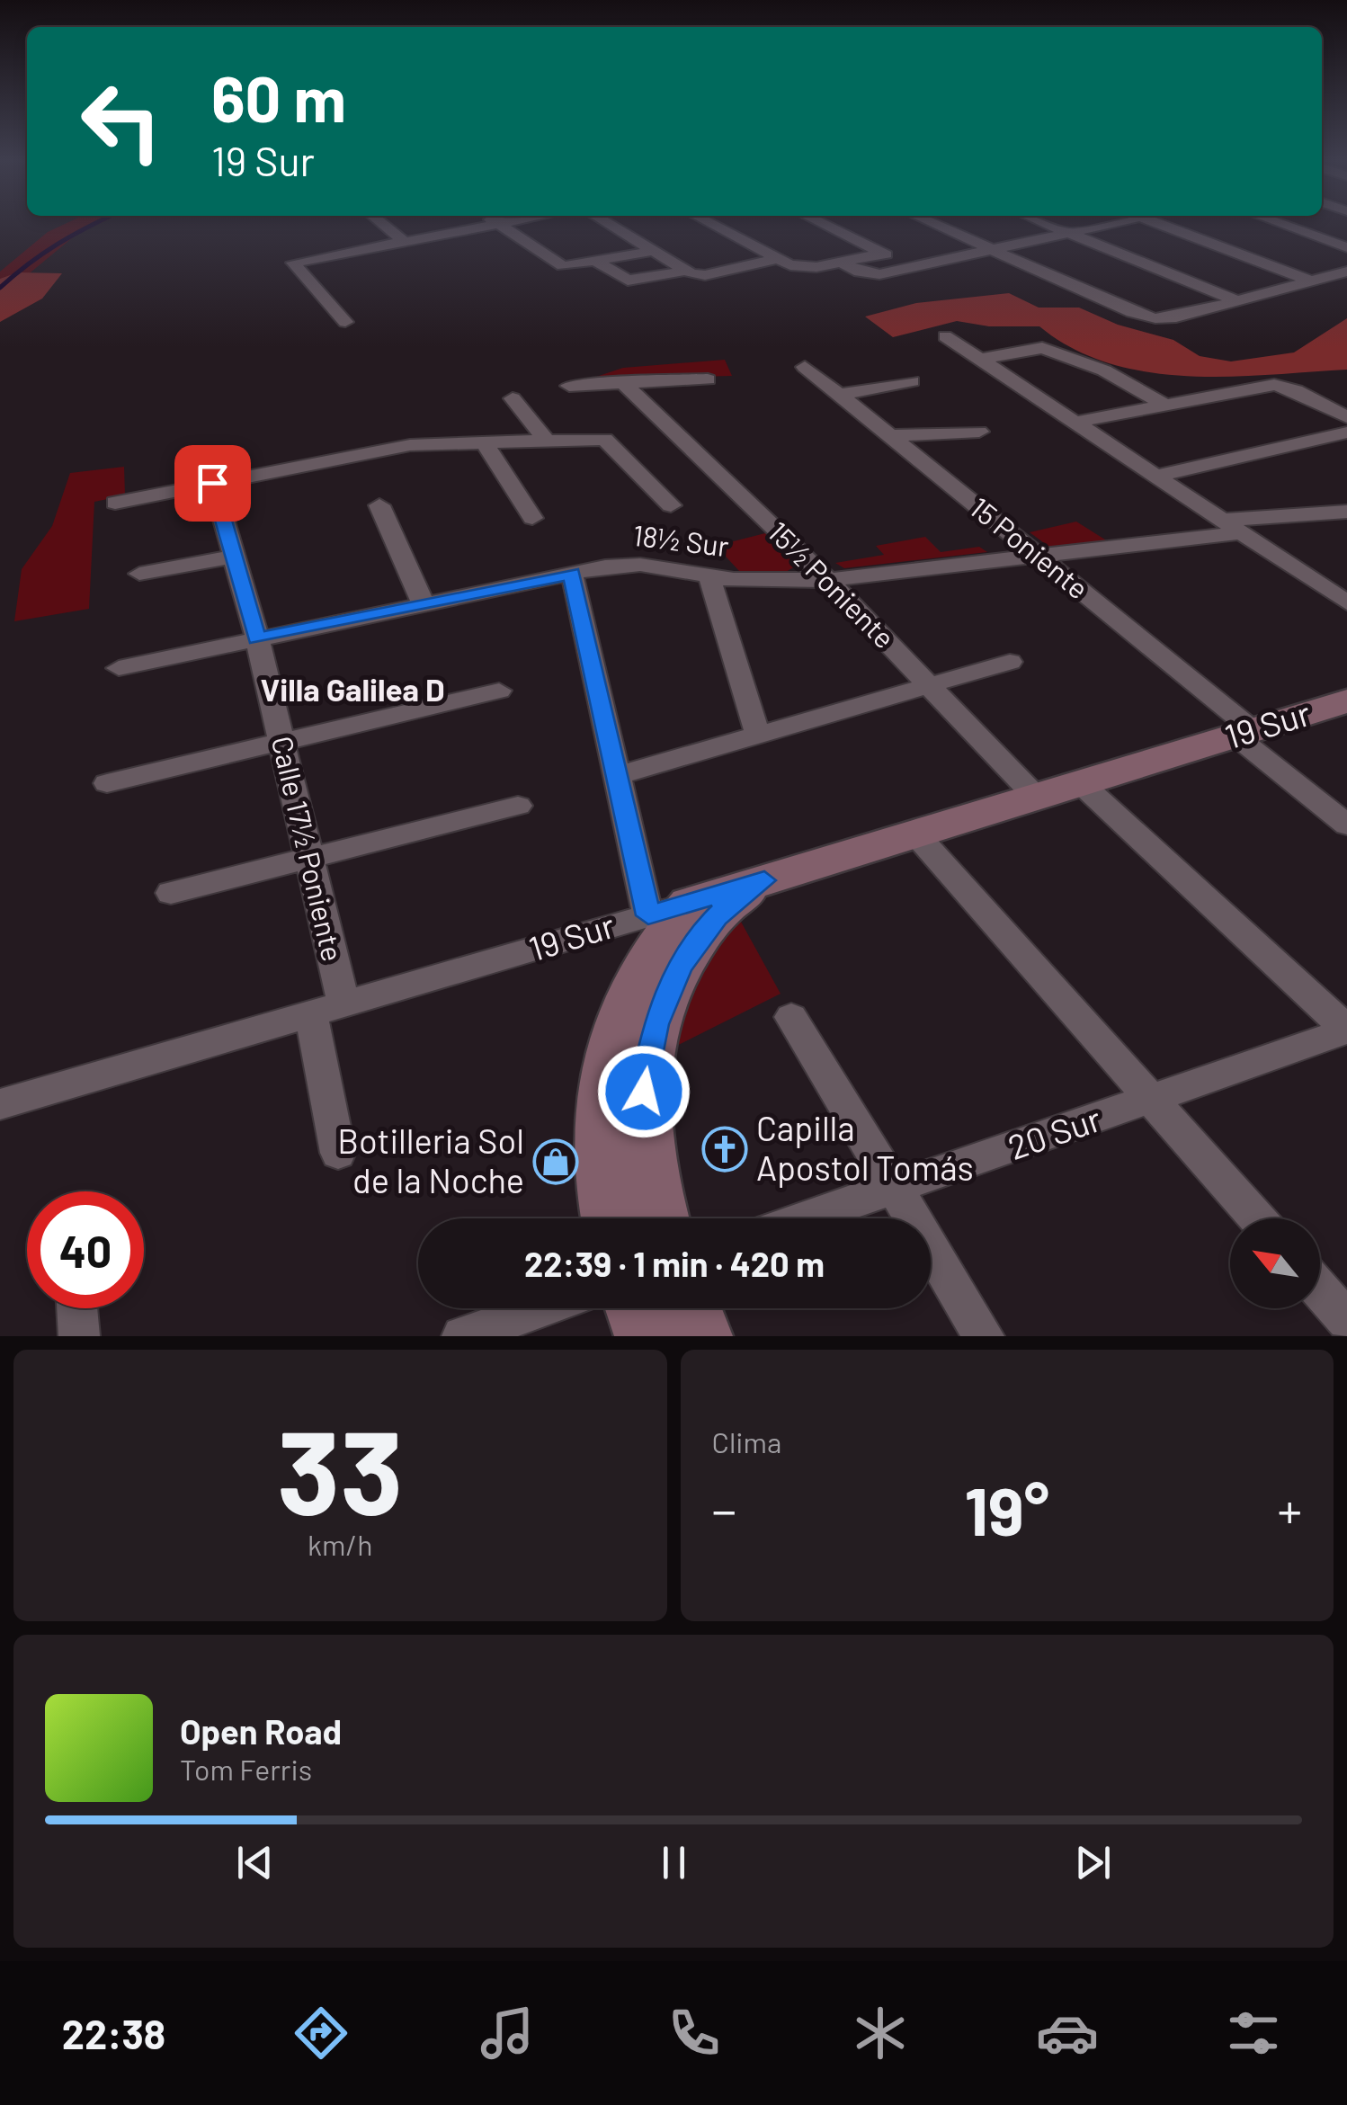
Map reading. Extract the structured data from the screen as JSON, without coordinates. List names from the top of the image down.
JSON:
{
  "streets": {
    "street": [
      "18½ Sur",
      "15 Poniente",
      "15½ Poniente",
      "19 Sur",
      "Calle 17½ Poniente",
      "20 Sur"
    ]
  },
  "crossings": [
    ["18½ Sur", "15 Poniente"],
    ["18½ Sur", "15½ Poniente"],
    ["18½ Sur", "Calle 17½ Poniente"],
    ["15 Poniente", "19 Sur"],
    ["15½ Poniente", "19 Sur"],
    ["19 Sur", "Calle 17½ Poniente"]
  ],
  "districts": ["Villa Galilea D"],
  "places": {
    "church": ["Capilla Apostol Tomás"],
    "shop": ["Botilleria Sol de la Noche"]
  },
  "north": "top left",
  "page": {
    "turn": ["60 m", "19 Sur"],
    "limit": "40",
    "trip": "22:39 · 1 min · 420 m",
    "tile": [
      ["33", "km/h"],
      "Clima"
    ],
    "heat": ["−", "19°", "+"],
    "song": ["Open Road", "Tom Ferris"],
    "tabs": "22:38"
  }
}
